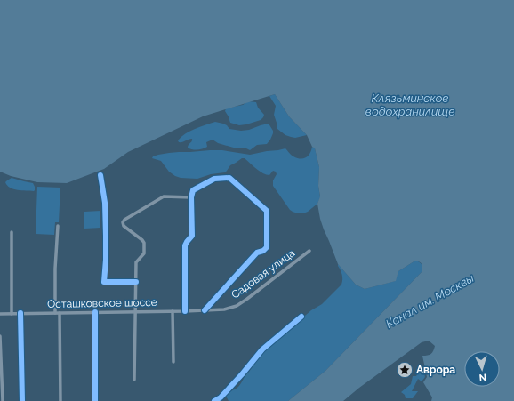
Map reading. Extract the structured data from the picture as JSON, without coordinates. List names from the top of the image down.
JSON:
{
  "streets": {
    "street": ["Садовая улица", "Осташковское шоссе"]
  },
  "crossings": [
    ["Садовая улица", "Осташковское шоссе"]
  ],
  "water": ["Клязьминское водохранилище", "Канал им. Москвы"],
  "places": {
    "place": ["Аврора"]
  },
  "north": "bottom"
}
